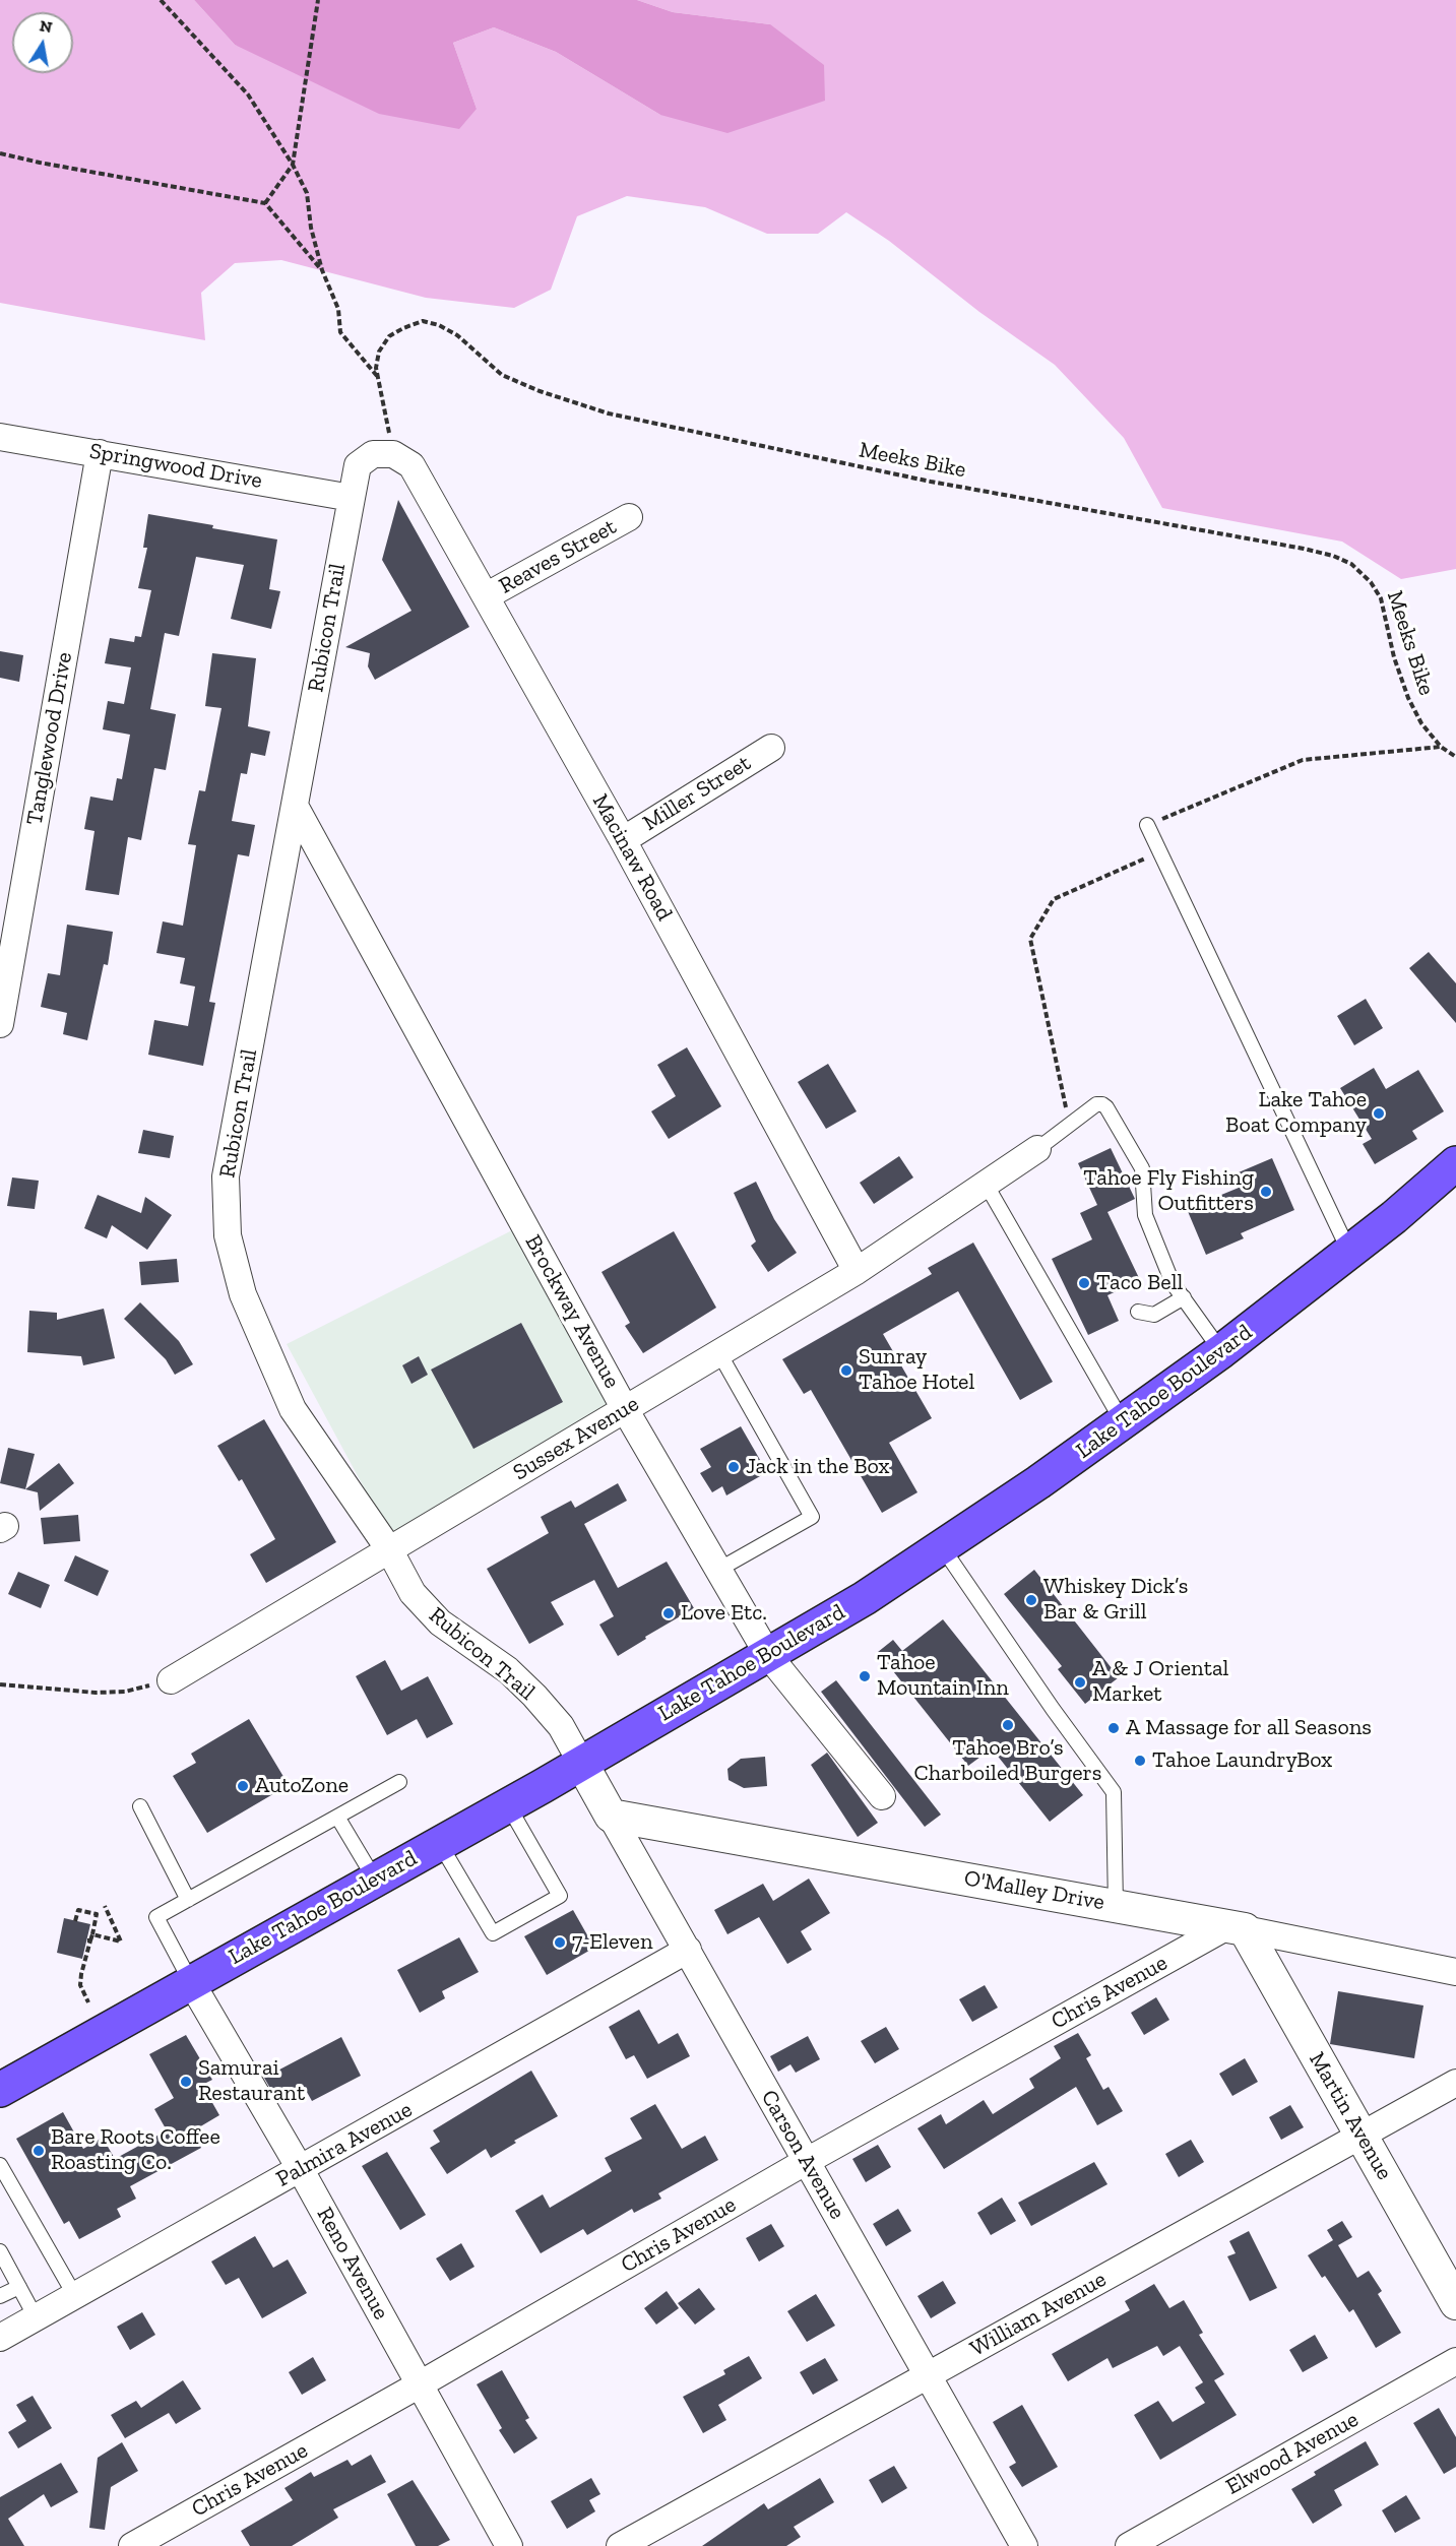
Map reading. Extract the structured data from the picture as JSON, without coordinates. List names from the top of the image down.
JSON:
{
  "streets": {
    "highway": ["Lake Tahoe Boulevard"],
    "street": [
      "Springwood Drive",
      "Reaves Street",
      "Rubicon Trail",
      "Tanglewood Drive",
      "Miller Street",
      "Macinaw Road",
      "Brockway Avenue",
      "Sussex Avenue",
      "O'Malley Drive",
      "Chris Avenue",
      "Martin Avenue",
      "Palmira Avenue",
      "Carson Avenue",
      "Reno Avenue",
      "William Avenue",
      "Elwood Avenue"
    ],
    "path": ["Meeks Bike"]
  },
  "crossings": [
    ["Meeks Bike", "Rubicon Trail"],
    ["Meeks Bike", "Macinaw Road"],
    ["Springwood Drive", "Rubicon Trail"],
    ["Springwood Drive", "Tanglewood Drive"],
    ["Reaves Street", "Macinaw Road"],
    ["Rubicon Trail", "Macinaw Road"],
    ["Rubicon Trail", "Brockway Avenue"],
    ["Rubicon Trail", "Lake Tahoe Boulevard"],
    ["Rubicon Trail", "Sussex Avenue"],
    ["Rubicon Trail", "Carson Avenue"],
    ["Miller Street", "Macinaw Road"],
    ["Macinaw Road", "Sussex Avenue"],
    ["Brockway Avenue", "Lake Tahoe Boulevard"],
    ["Brockway Avenue", "Sussex Avenue"],
    ["Lake Tahoe Boulevard", "Carson Avenue"],
    ["Lake Tahoe Boulevard", "Reno Avenue"],
    ["O'Malley Drive", "Chris Avenue"],
    ["O'Malley Drive", "Martin Avenue"],
    ["O'Malley Drive", "Carson Avenue"],
    ["Chris Avenue", "Martin Avenue"],
    ["Chris Avenue", "Carson Avenue"],
    ["Chris Avenue", "Reno Avenue"],
    ["Martin Avenue", "William Avenue"],
    ["Palmira Avenue", "Carson Avenue"],
    ["Palmira Avenue", "Reno Avenue"],
    ["Carson Avenue", "William Avenue"]
  ],
  "places": [
    "Lake Tahoe Boat Company",
    "Tahoe Fly Fishing Outfitters",
    "Taco Bell",
    "Sunray Tahoe Hotel",
    "Jack in the Box",
    "Whiskey Dick’s Bar & Grill",
    "Love Etc.",
    "Tahoe Mountain Inn",
    "A & J Oriental Market",
    "Tahoe Bro’s Charboiled Burgers",
    "A Massage for all Seasons",
    "Tahoe LaundryBox",
    "AutoZone",
    "7-Eleven",
    "Samurai Restaurant",
    "Bare Roots Coffee Roasting Co."
  ],
  "north": "top"
}
